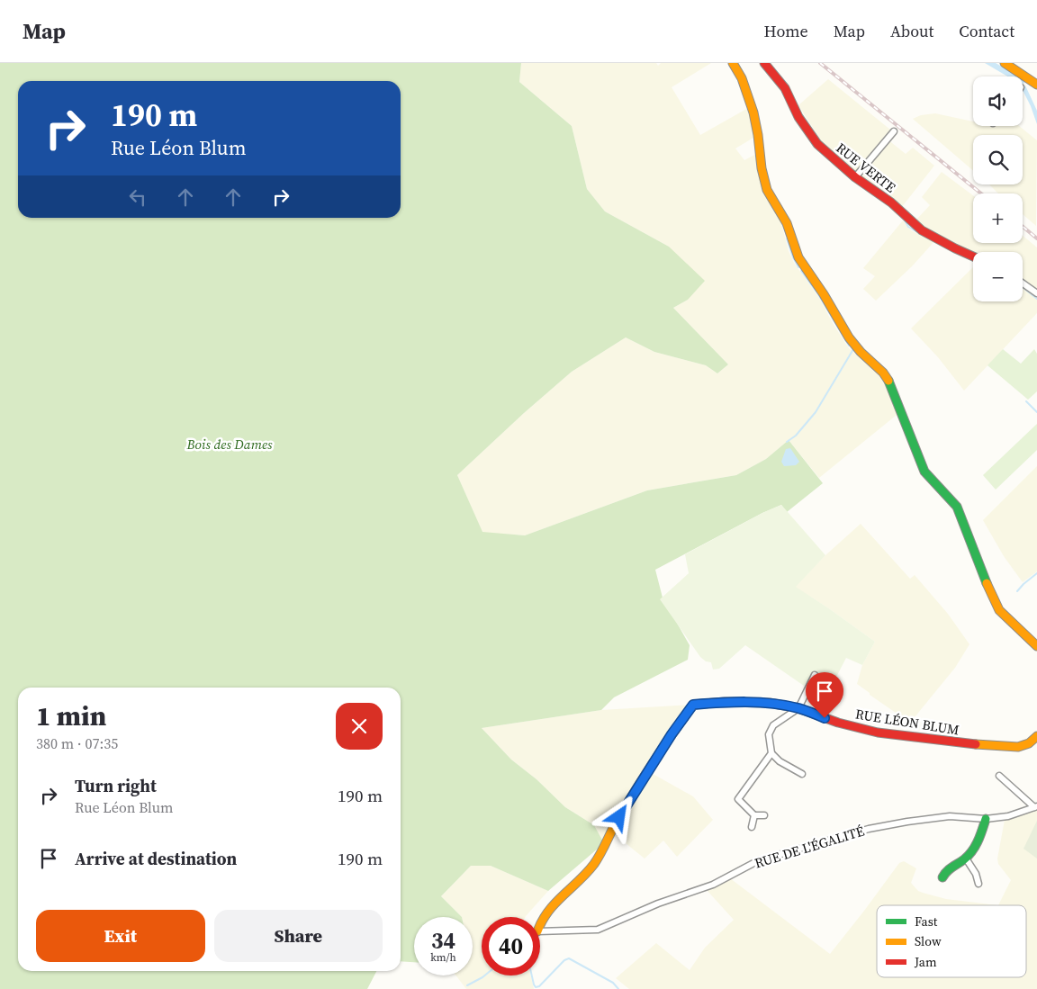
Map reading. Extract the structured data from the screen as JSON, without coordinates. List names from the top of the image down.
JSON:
{
  "streets": {
    "street": ["RUE VERTE", "RUE LÉON BLUM", "RUE DE L'ÉGALITÉ"]
  },
  "parks": ["Bois des Dames"],
  "legend": ["Fast", "Slow", "Jam"],
  "page": {
    "header": "Map",
    "nav": [
      "Home",
      "Map",
      "About",
      "Contact"
    ],
    "map_buttons": ["+", "−"],
    "turn": ["190 m", "Rue Léon Blum"],
    "heading": ["1 min", "380 m · 07:35"],
    "list": [
      {
        "name": "Turn right",
        "note": "Rue Léon Blum",
        "value": "190 m"
      },
      {
        "name": "Arrive at destination",
        "value": "190 m"
      }
    ],
    "buttons": ["Exit", "Share"],
    "speed": "34 km/h",
    "limit": "40"
  }
}
